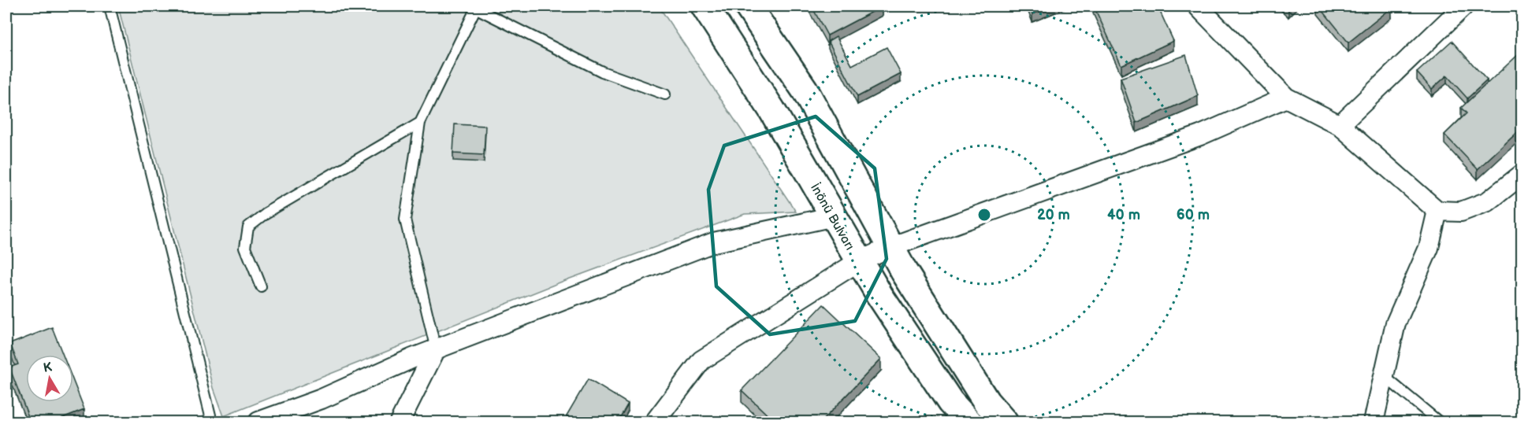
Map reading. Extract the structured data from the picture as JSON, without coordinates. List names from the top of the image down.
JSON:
{
  "streets": {
    "main road": ["İnönü Bulvarı"]
  },
  "north": "top",
  "rings": ["20 m", "40 m", "60 m"]
}
